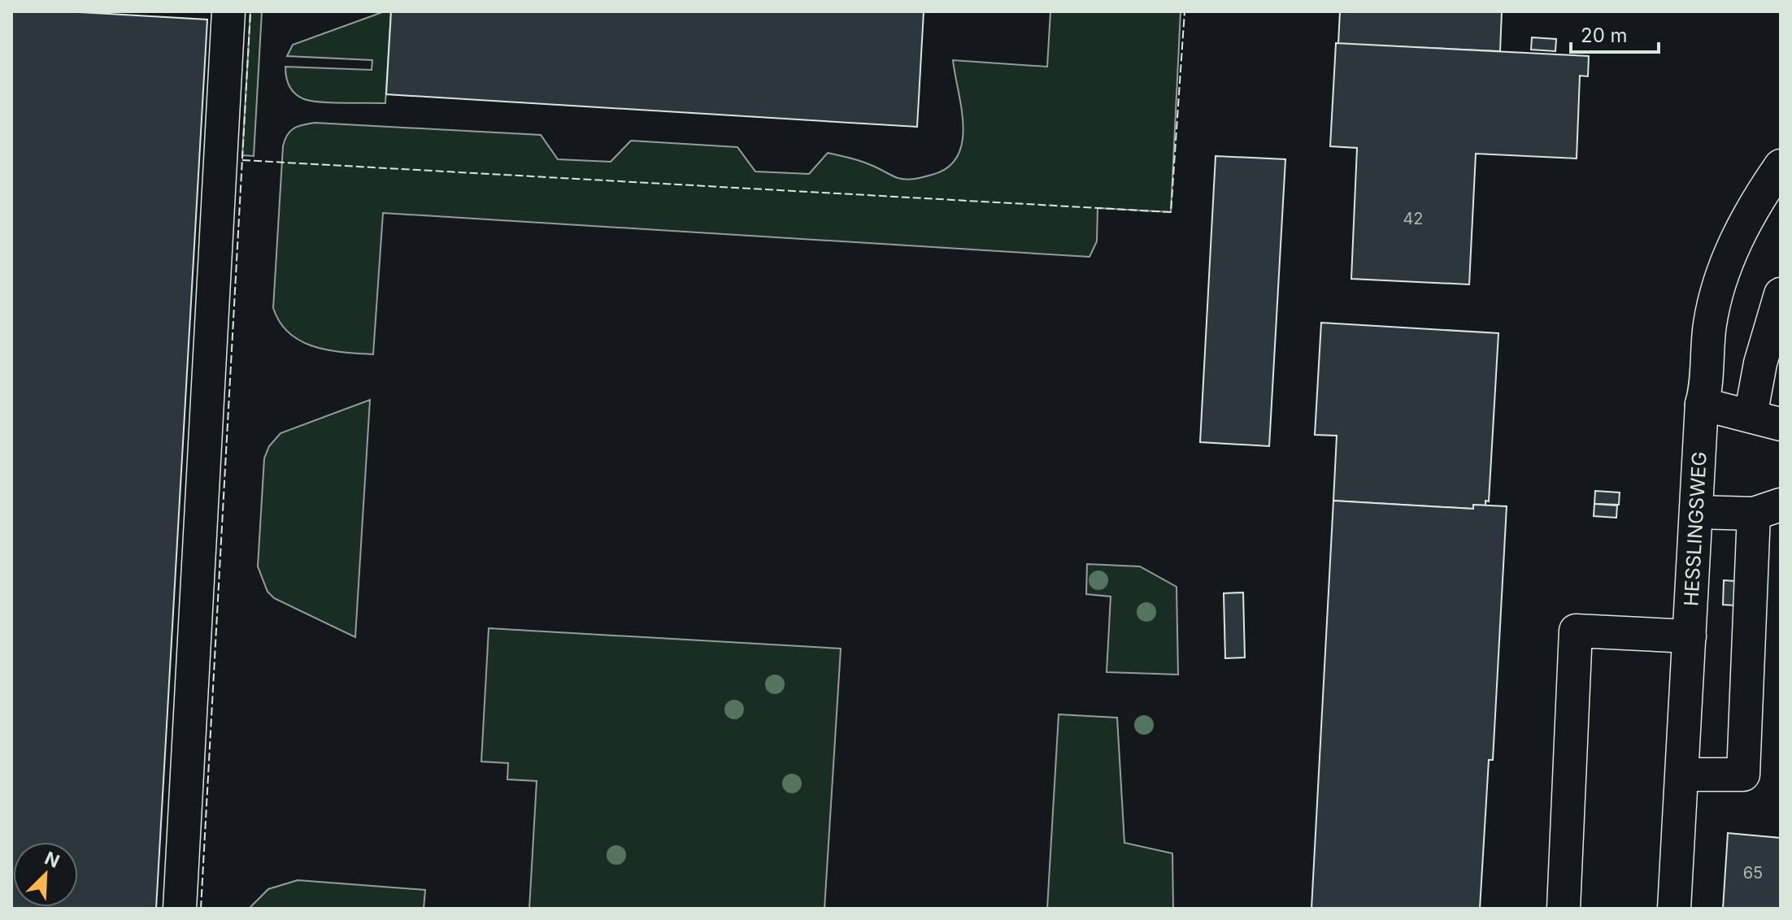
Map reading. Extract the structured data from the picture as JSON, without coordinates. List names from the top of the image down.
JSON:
{
  "streets": {
    "street": ["HESSLINGSWEG"]
  },
  "house_numbers": ["42", "65"],
  "scale_bar": "20 m",
  "north": "top right"
}
